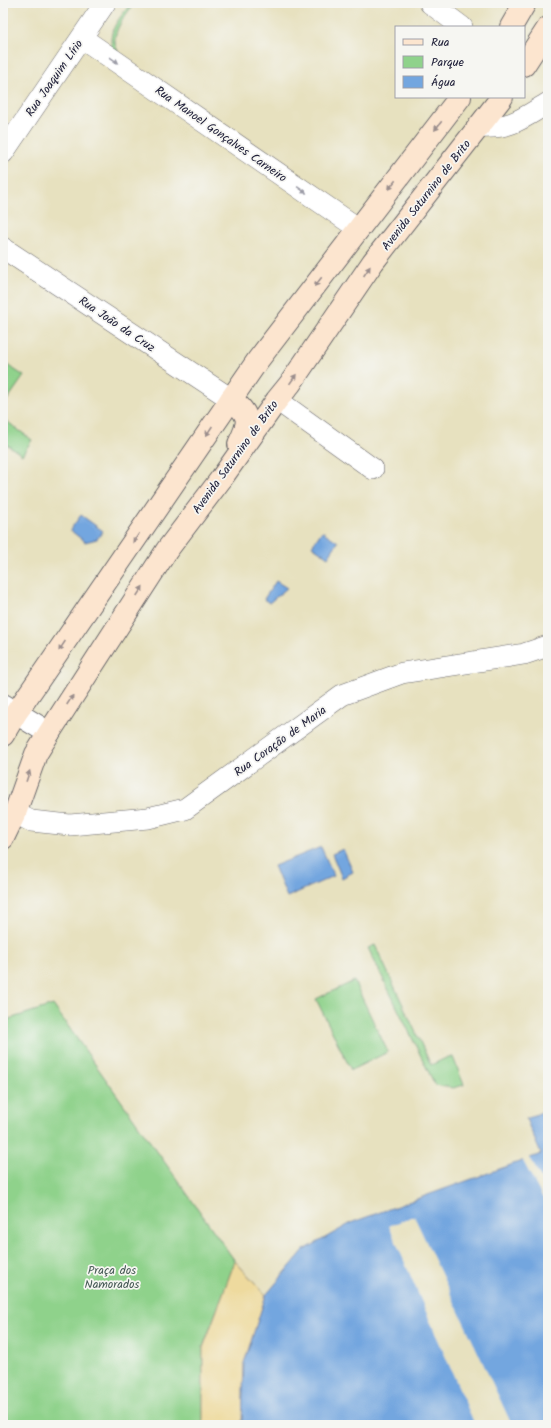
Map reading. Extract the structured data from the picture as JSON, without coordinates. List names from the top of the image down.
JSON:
{
  "streets": {
    "main road": ["Avenida Saturnino de Brito"],
    "street": [
      "Rua Joaquim Lírio",
      "Rua Manoel Gonçalves Carneiro",
      "Rua João da Cruz",
      "Rua Coração de Maria"
    ]
  },
  "crossings": [
    ["Rua Joaquim Lírio", "Rua Manoel Gonçalves Carneiro"],
    ["Avenida Saturnino de Brito", "Rua Coração de Maria"]
  ],
  "one_way": ["Rua Manoel Gonçalves Carneiro"],
  "parks": ["Praça dos Namorados"],
  "legend": ["Rua", "Parque", "Água"]
}
